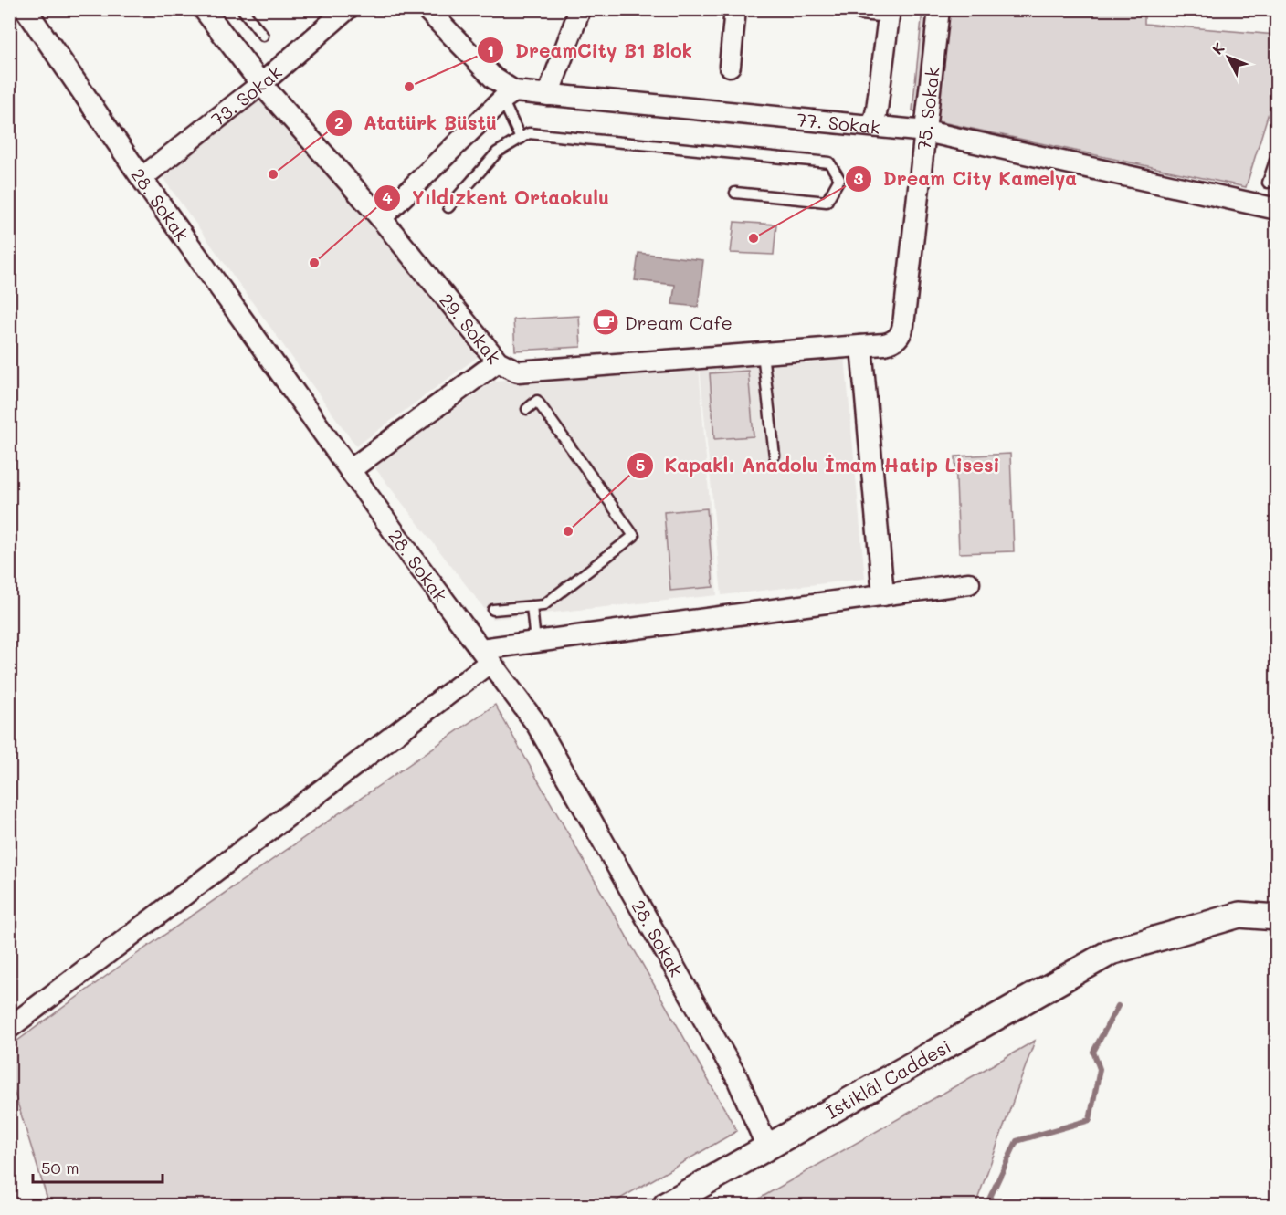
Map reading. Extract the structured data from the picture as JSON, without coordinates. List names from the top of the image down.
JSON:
{
  "streets": {
    "street": [
      "73. Sokak",
      "75. Sokak",
      "77. Sokak",
      "28. Sokak",
      "29. Sokak",
      "İstiklâl Caddesi"
    ]
  },
  "crossings": [
    ["73. Sokak", "28. Sokak"],
    ["73. Sokak", "29. Sokak"],
    ["75. Sokak", "77. Sokak"],
    ["75. Sokak", "29. Sokak"],
    ["28. Sokak", "İstiklâl Caddesi"]
  ],
  "places": {
    "other": [
      "DreamCity B1 Blok",
      "Atatürk Büstü",
      "Dream City Kamelya",
      "Yıldızkent Ortaokulu",
      "Kapaklı Anadolu İmam Hatip Lisesi"
    ],
    "cafe": ["Dream Cafe"]
  },
  "scale_bar": "50 m",
  "north": "top left"
}
